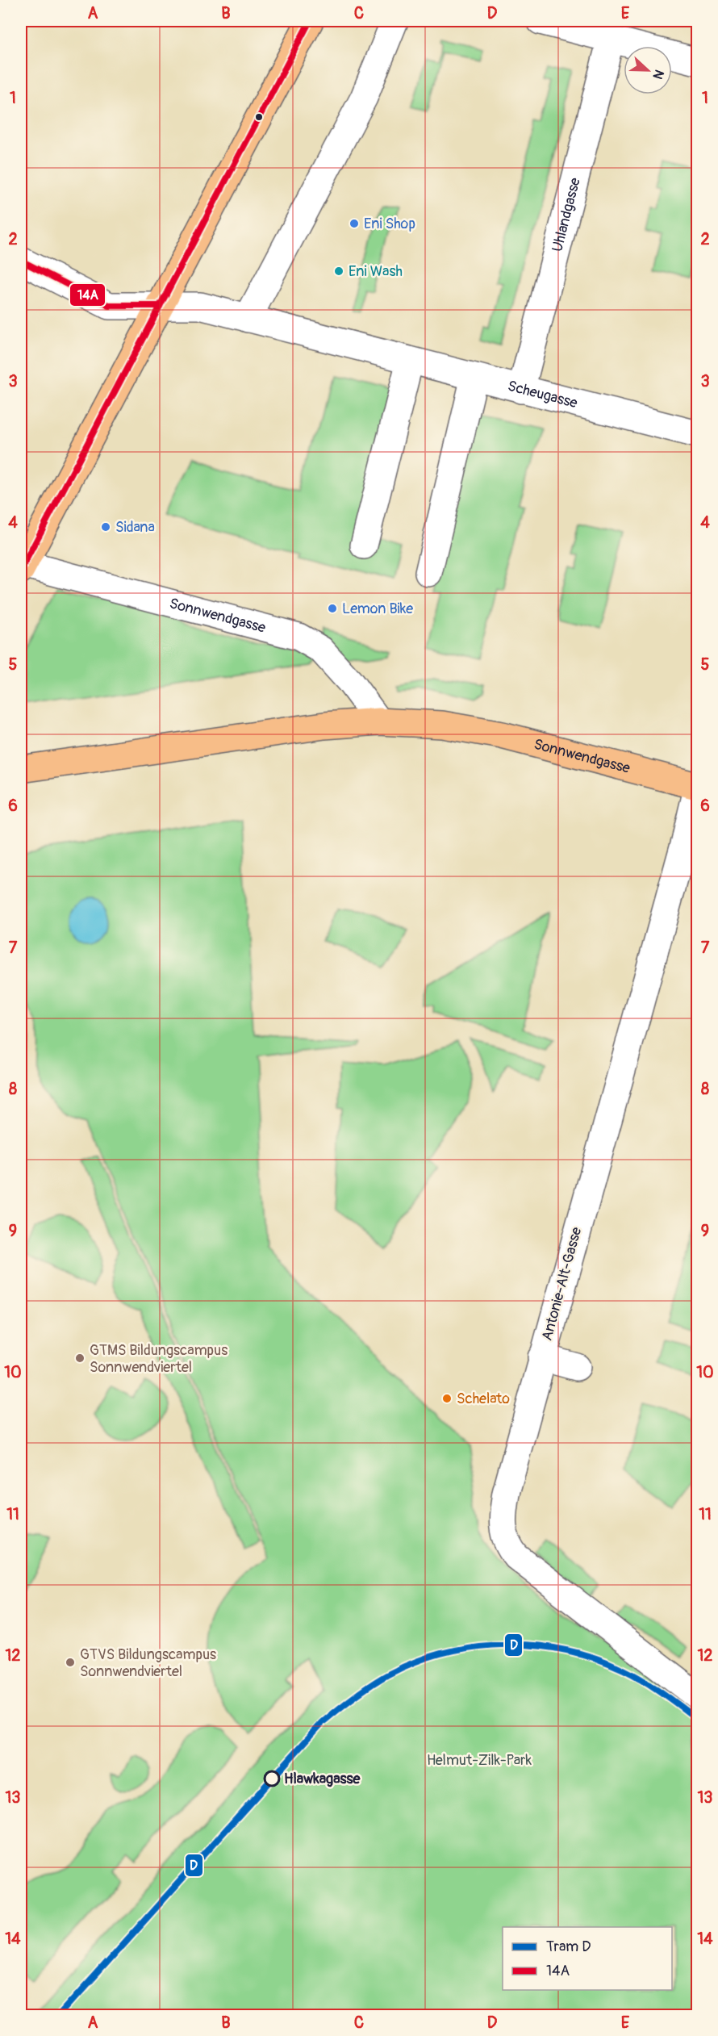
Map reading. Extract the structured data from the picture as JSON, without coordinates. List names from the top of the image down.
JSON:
{
  "streets": {
    "main road": ["Sonnwendgasse"],
    "street": ["Uhlandgasse", "Scheugasse", "Antonie-Alt-Gasse"]
  },
  "crossings": [
    ["Uhlandgasse", "Scheugasse"],
    ["Sonnwendgasse", "Antonie-Alt-Gasse"]
  ],
  "parks": ["Helmut-Zilk-Park"],
  "places": [
    "Eni Shop",
    "Eni Wash",
    "Sidana",
    "Lemon Bike",
    "GTMS Bildungscampus Sonnwendviertel",
    "Schelato",
    "GTVS Bildungscampus Sonnwendviertel",
    "Hlawkagasse"
  ],
  "lines": ["transit line 14A", "tram line D"],
  "legend": ["Tram D", "14A"],
  "north": "right",
  "grid": {
    "columns": [
      "A",
      "B",
      "C",
      "D",
      "E"
    ],
    "rows": [
      "1",
      "2",
      "3",
      "4",
      "5",
      "6",
      "7",
      "8",
      "9",
      "10",
      "11",
      "12",
      "13",
      "14"
    ]
  }
}
